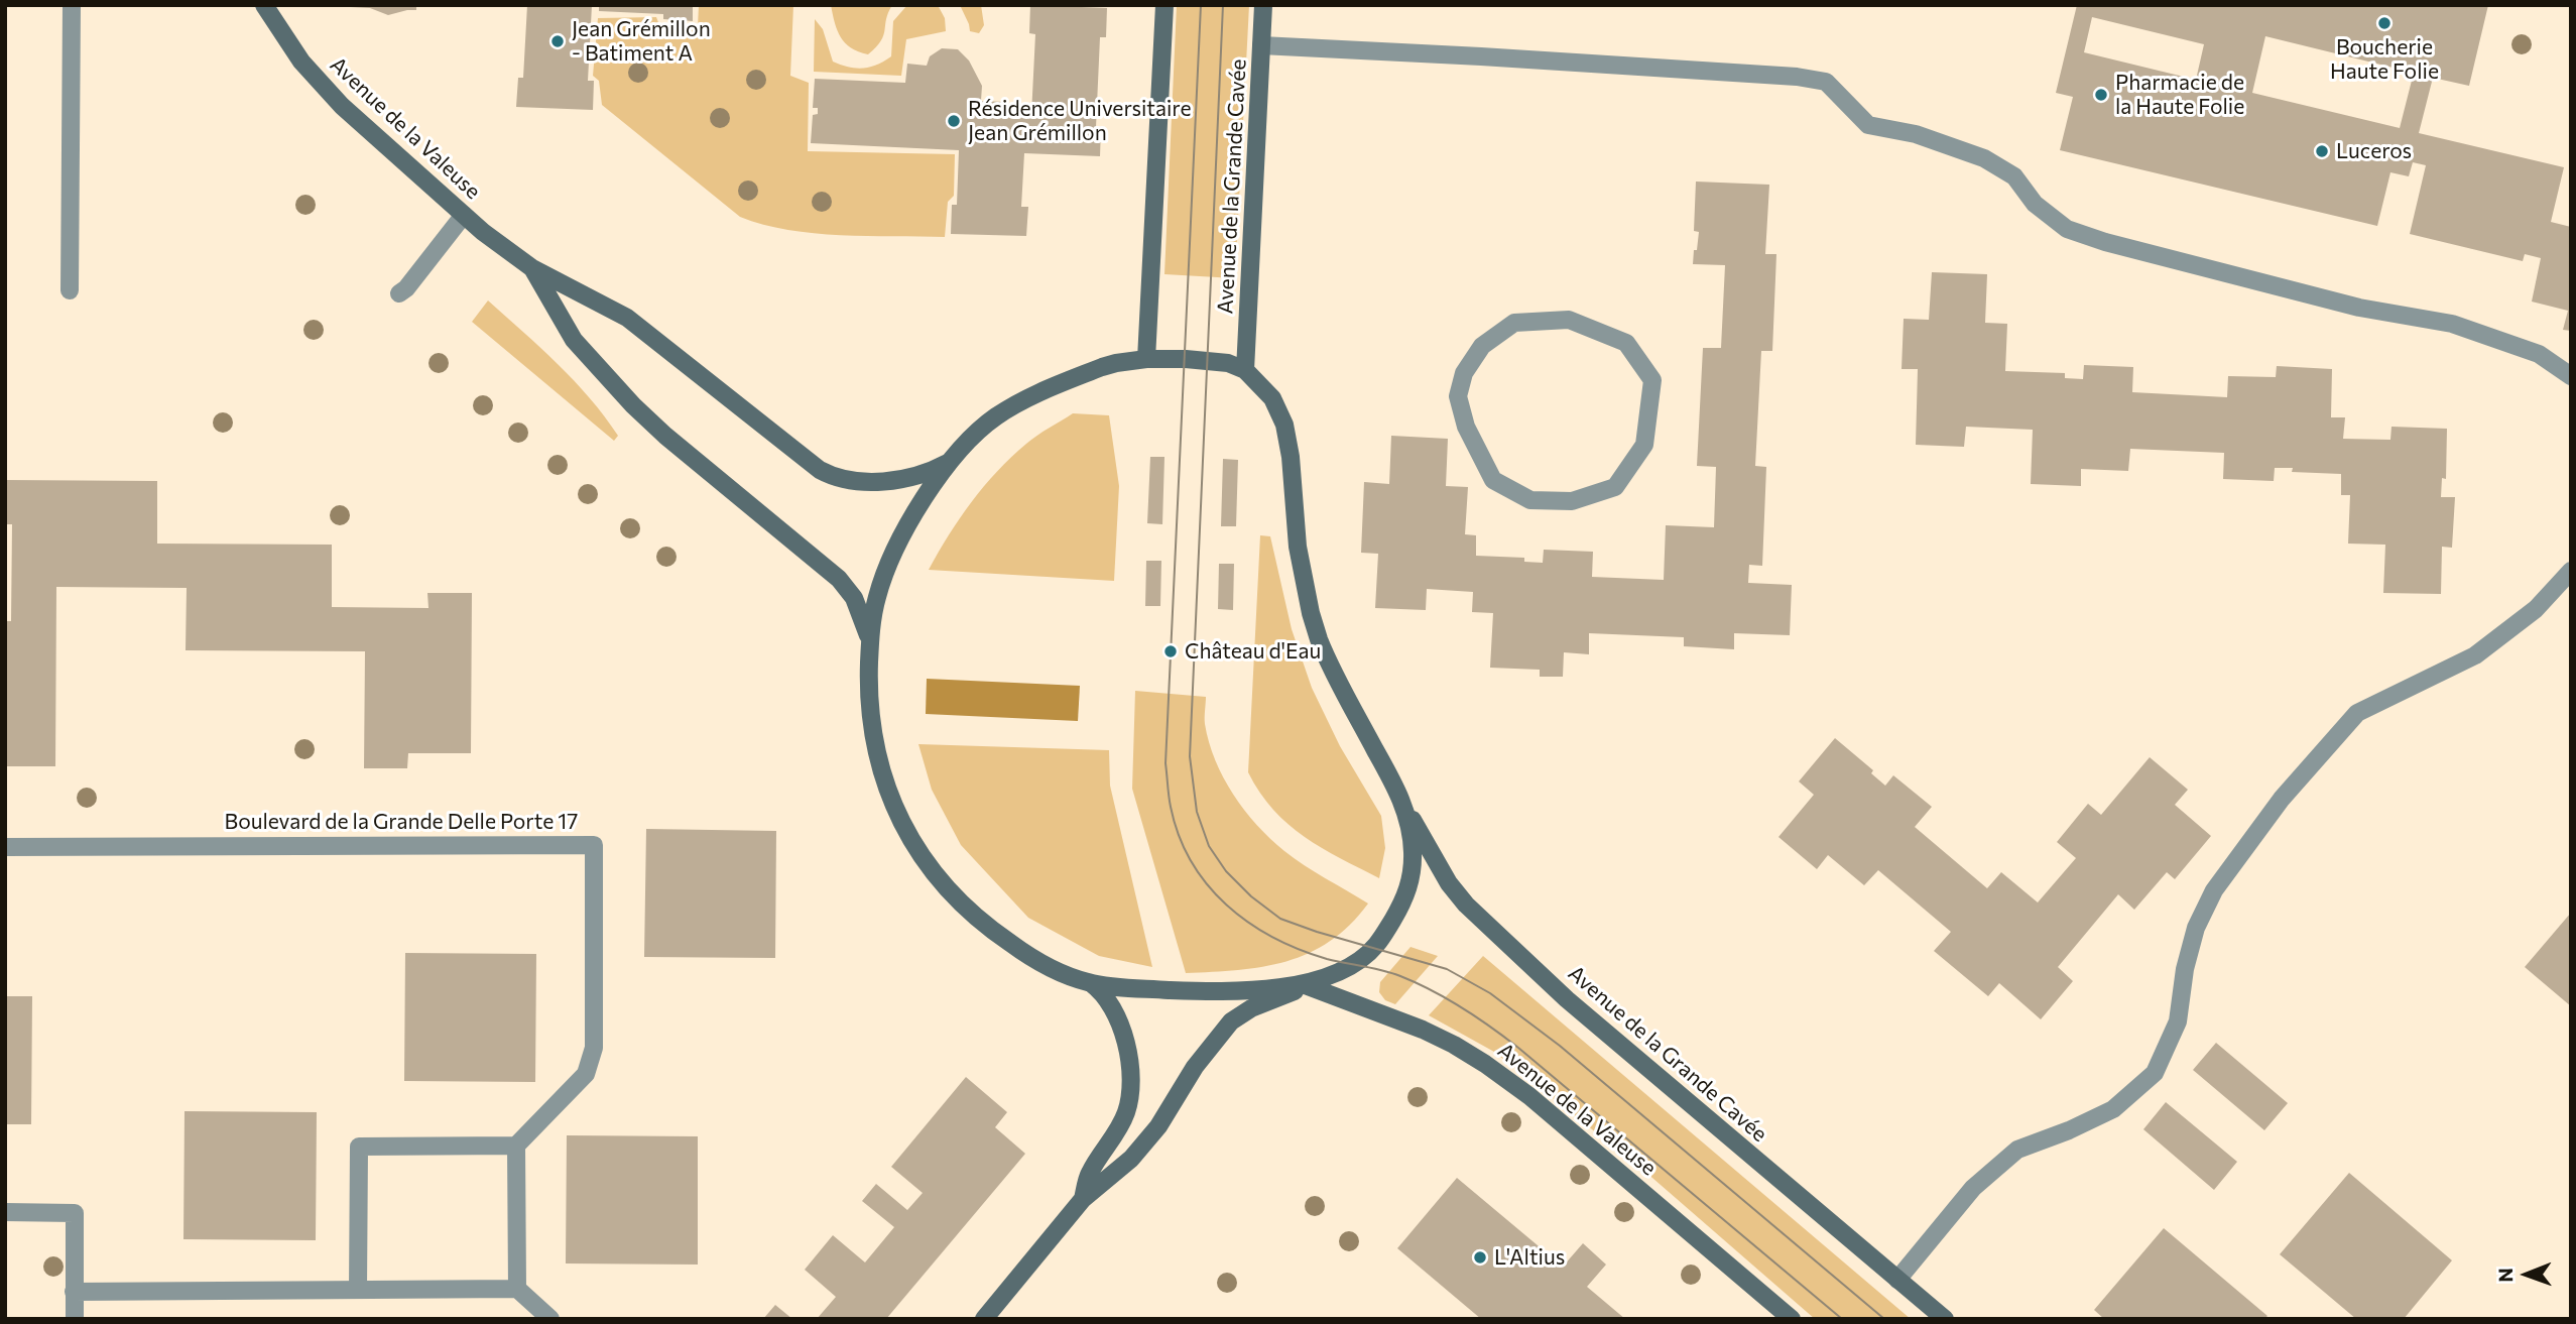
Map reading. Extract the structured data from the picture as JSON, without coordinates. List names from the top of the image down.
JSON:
{
  "streets": {
    "main road": ["Avenue de la Valeuse", "Avenue de la Grande Cavée"],
    "street": ["Boulevard de la Grande Delle Porte 17"]
  },
  "places": [
    "Boucherie Haute Folie",
    "Jean Grémillon - Batiment A",
    "Pharmacie de la Haute Folie",
    "Résidence Universitaire Jean Grémillon",
    "Luceros",
    "Château d'Eau",
    "L'Altius"
  ],
  "north": "left"
}
